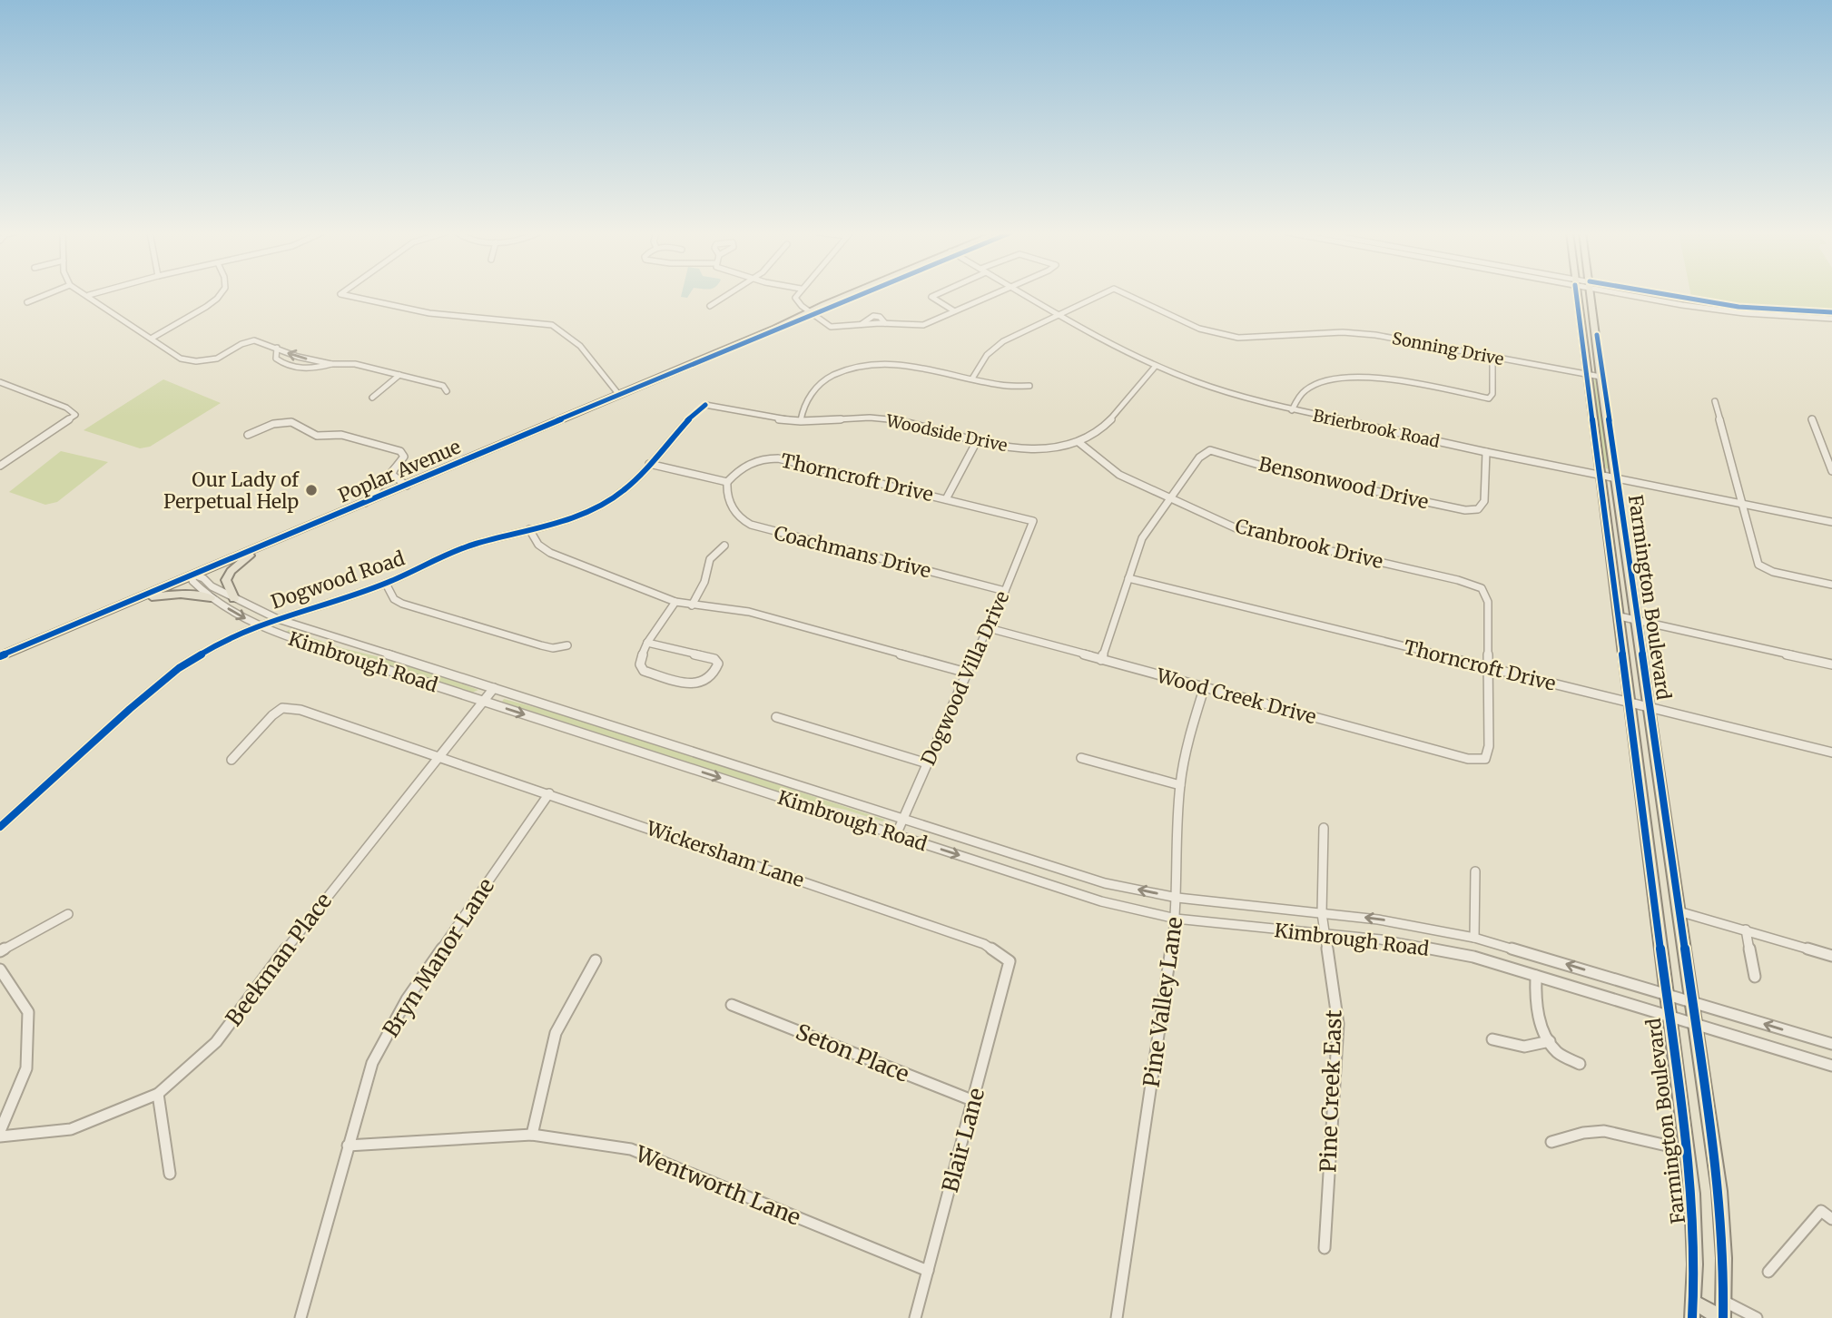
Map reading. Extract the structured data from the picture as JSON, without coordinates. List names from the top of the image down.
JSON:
{
  "streets": {
    "main road": ["Poplar Avenue", "Farmington Boulevard"],
    "street": [
      "Sonning Drive",
      "Brierbrook Road",
      "Woodside Drive",
      "Thorncroft Drive",
      "Bensonwood Drive",
      "Cranbrook Drive",
      "Coachmans Drive",
      "Dogwood Road",
      "Kimbrough Road",
      "Dogwood Villa Drive",
      "Wood Creek Drive",
      "Wickersham Lane",
      "Bryn Manor Lane",
      "Beekman Place",
      "Pine Valley Lane",
      "Seton Place",
      "Pine Creek East",
      "Blair Lane",
      "Wentworth Lane"
    ]
  },
  "crossings": [
    ["Sonning Drive", "Brierbrook Road"],
    ["Sonning Drive", "Farmington Boulevard"],
    ["Brierbrook Road", "Woodside Drive"],
    ["Brierbrook Road", "Bensonwood Drive"],
    ["Brierbrook Road", "Farmington Boulevard"],
    ["Woodside Drive", "Cranbrook Drive"],
    ["Woodside Drive", "Dogwood Road"],
    ["Poplar Avenue", "Kimbrough Road"],
    ["Thorncroft Drive", "Cranbrook Drive"],
    ["Thorncroft Drive", "Coachmans Drive"],
    ["Thorncroft Drive", "Farmington Boulevard"],
    ["Thorncroft Drive", "Dogwood Villa Drive"],
    ["Thorncroft Drive", "Wood Creek Drive"],
    ["Bensonwood Drive", "Cranbrook Drive"],
    ["Cranbrook Drive", "Wood Creek Drive"],
    ["Coachmans Drive", "Dogwood Villa Drive"],
    ["Dogwood Road", "Kimbrough Road"],
    ["Farmington Boulevard", "Kimbrough Road"],
    ["Kimbrough Road", "Dogwood Villa Drive"],
    ["Kimbrough Road", "Beekman Place"],
    ["Kimbrough Road", "Pine Valley Lane"],
    ["Kimbrough Road", "Pine Creek East"],
    ["Dogwood Villa Drive", "Wood Creek Drive"],
    ["Wood Creek Drive", "Pine Valley Lane"],
    ["Wickersham Lane", "Bryn Manor Lane"],
    ["Wickersham Lane", "Beekman Place"],
    ["Wickersham Lane", "Blair Lane"],
    ["Bryn Manor Lane", "Wentworth Lane"],
    ["Seton Place", "Blair Lane"],
    ["Blair Lane", "Wentworth Lane"]
  ],
  "places": ["Our Lady of Perpetual Help"]
}
